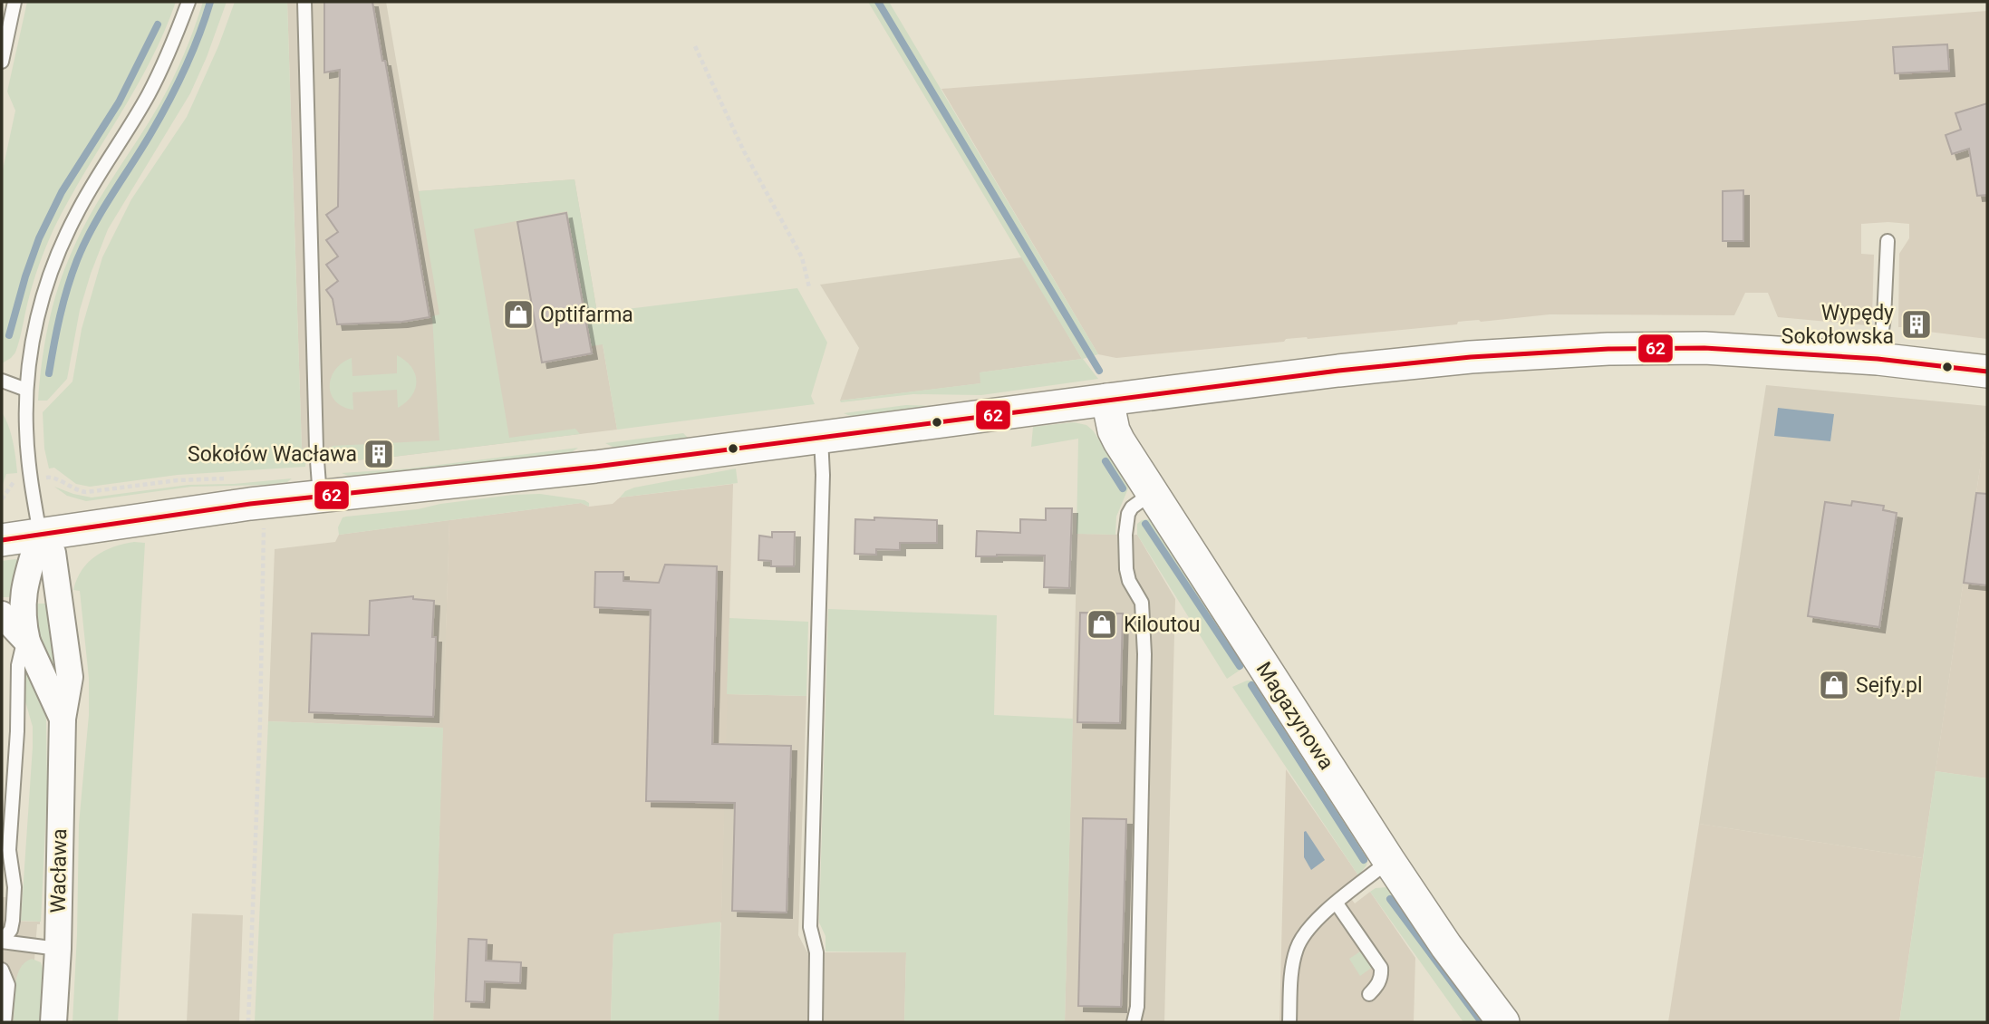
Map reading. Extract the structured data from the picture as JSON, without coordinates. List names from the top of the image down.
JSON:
{
  "streets": {
    "street": ["Magazynowa", "Wacława"]
  },
  "places": {
    "shop": ["Optifarma", "Kiloutou", "Sejfy.pl"],
    "building": ["Wypędy Sokołowska", "Sokołów Wacława"]
  },
  "lines": ["transit line 62"]
}
